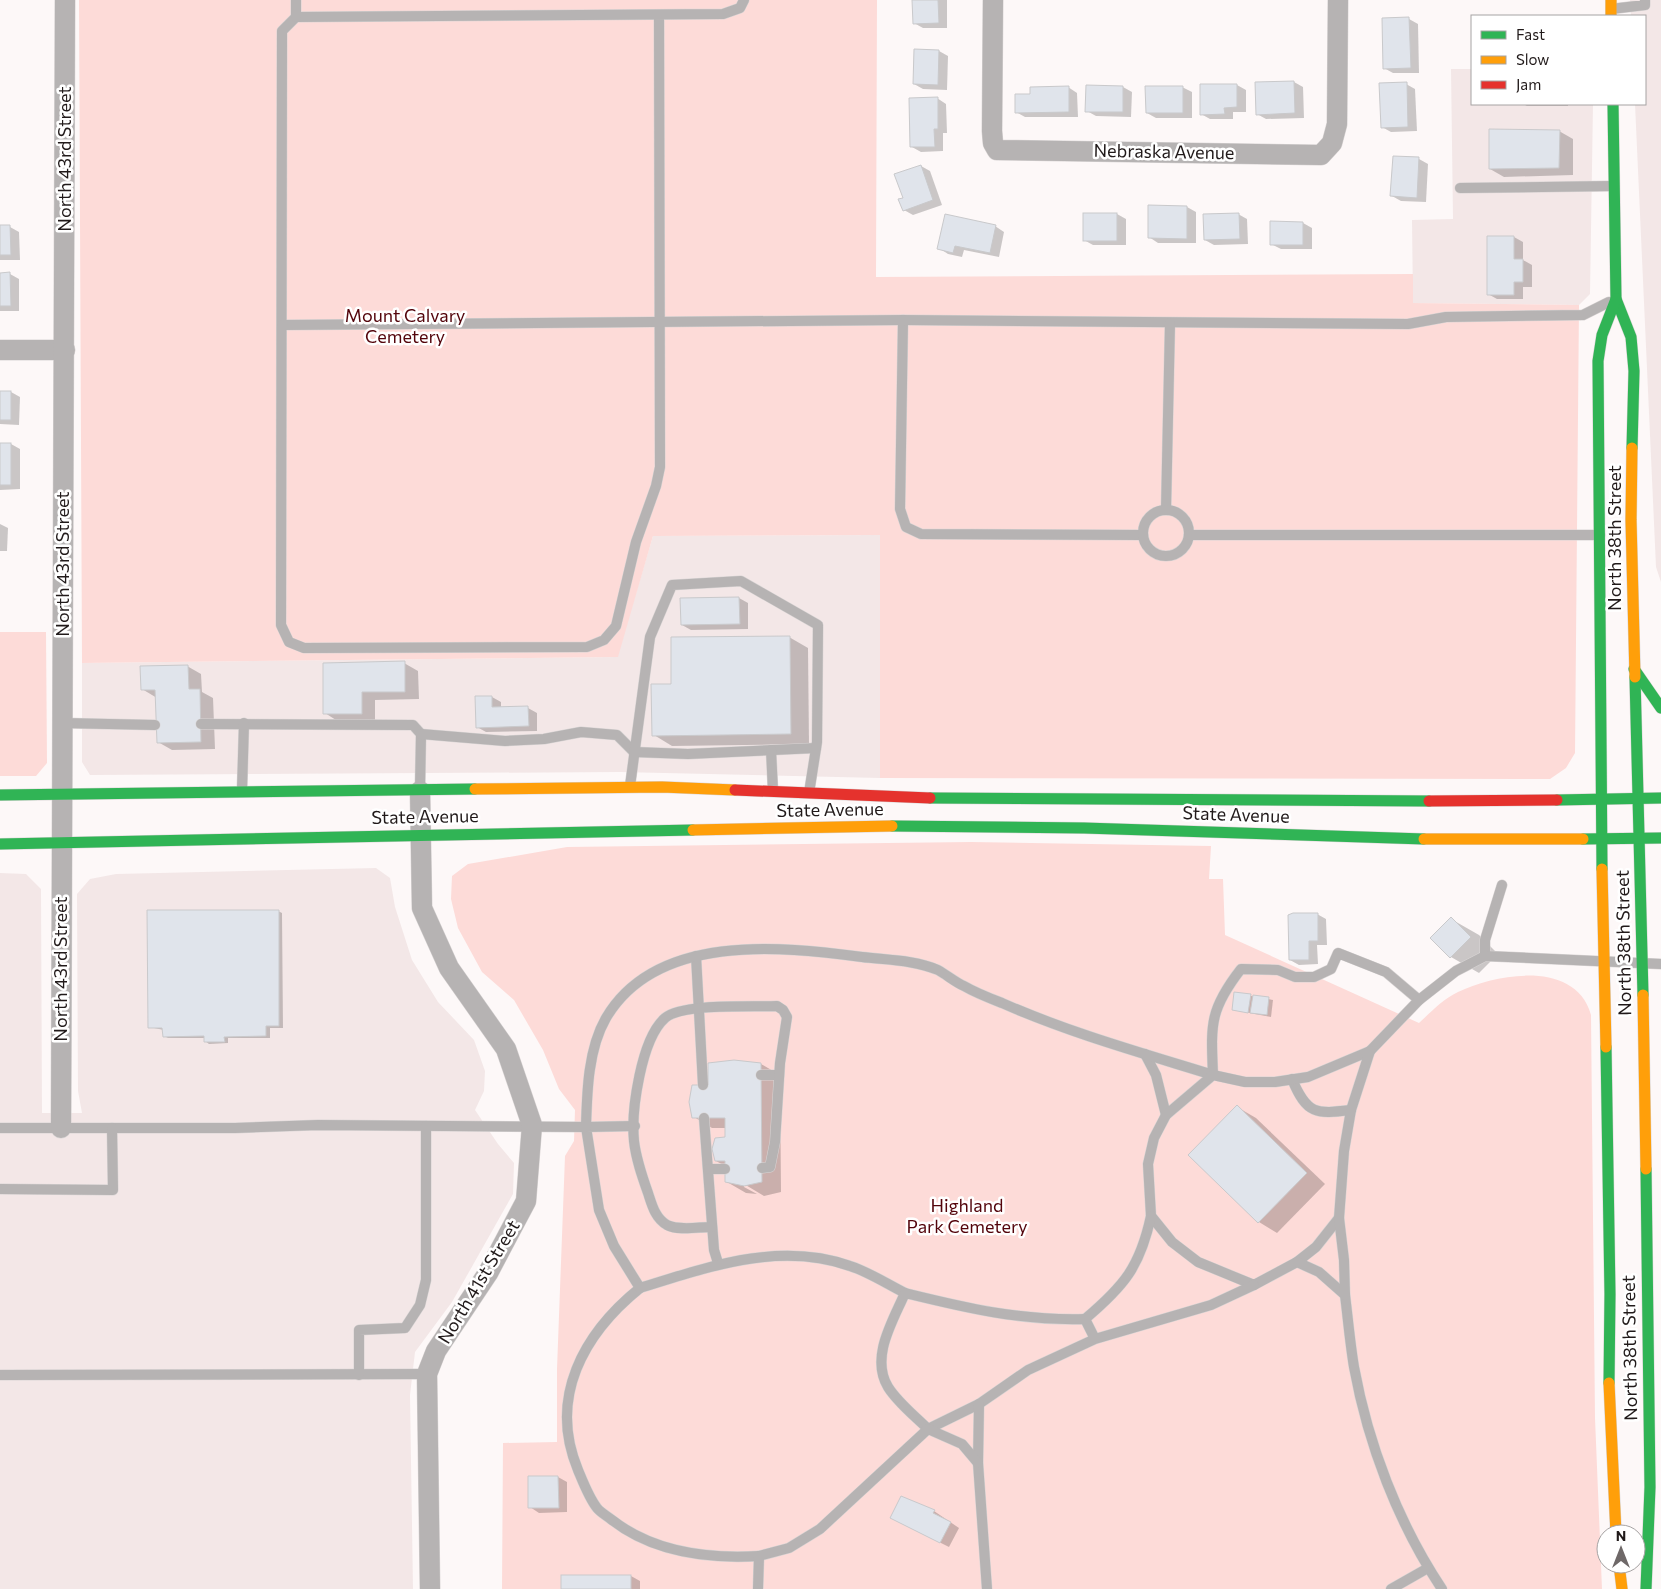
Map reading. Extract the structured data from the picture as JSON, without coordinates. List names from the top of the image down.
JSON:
{
  "streets": {
    "main road": ["North 38th Street", "State Avenue"],
    "street": ["Nebraska Avenue", "North 43rd Street", "North 41st Street"]
  },
  "crossings": [
    ["North 43rd Street", "State Avenue"],
    ["North 38th Street", "State Avenue"],
    ["State Avenue", "North 41st Street"]
  ],
  "parks": ["Mount Calvary Cemetery", "Highland Park Cemetery"],
  "legend": ["Fast", "Slow", "Jam"],
  "north": "top"
}
